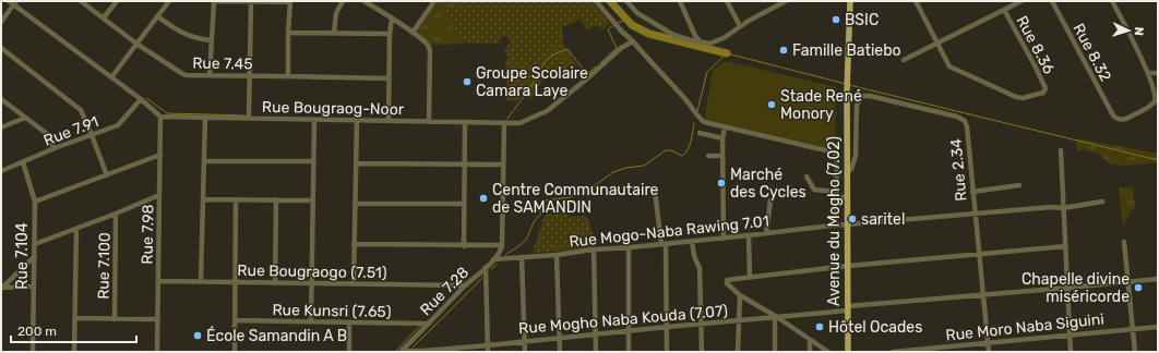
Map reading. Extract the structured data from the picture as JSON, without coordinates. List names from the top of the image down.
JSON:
{
  "streets": {
    "main road": ["Avenue du Mogho (7.02)"],
    "street": [
      "Rue 8.36",
      "Rue 8.32",
      "Rue 7.45",
      "Rue Bougraog-Noor",
      "Rue 7.91",
      "Rue 2.34",
      "Rue Mogo-Naba Rawing 7.01",
      "Rue 7.98",
      "Rue 7.104",
      "Rue 7.100",
      "Rue Bougraogo (7.51)",
      "Rue 7.28",
      "Rue Kunsri (7.65)",
      "Rue Mogho Naba Kouda (7.07)",
      "Rue Moro Naba Siguini"
    ]
  },
  "crossings": [
    ["Rue Bougraog-Noor", "Rue 7.98"],
    ["Rue 7.91", "Rue 7.104"],
    ["Rue 2.34", "Avenue du Mogho (7.02)"],
    ["Rue 2.34", "Rue Mogo-Naba Rawing 7.01"],
    ["Rue 2.34", "Rue Mogho Naba Kouda (7.07)"],
    ["Rue 2.34", "Rue Moro Naba Siguini"],
    ["Avenue du Mogho (7.02)", "Rue Mogo-Naba Rawing 7.01"],
    ["Avenue du Mogho (7.02)", "Rue Mogho Naba Kouda (7.07)"],
    ["Rue Mogo-Naba Rawing 7.01", "Rue 7.28"],
    ["Rue 7.98", "Rue Bougraogo (7.51)"],
    ["Rue Bougraogo (7.51)", "Rue 7.28"],
    ["Rue 7.28", "Rue Kunsri (7.65)"],
    ["Rue 7.28", "Rue Mogho Naba Kouda (7.07)"]
  ],
  "places": [
    "BSIC",
    "Famille Batiebo",
    "Groupe Scolaire Camara Laye",
    "Stade René Monory",
    "Marché des Cycles",
    "Centre Communautaire de SAMANDIN",
    "saritel",
    "Chapelle divine miséricorde",
    "Hôtel Ocades",
    "École Samandin A B"
  ],
  "scale_bar": "200 m",
  "north": "right"
}
